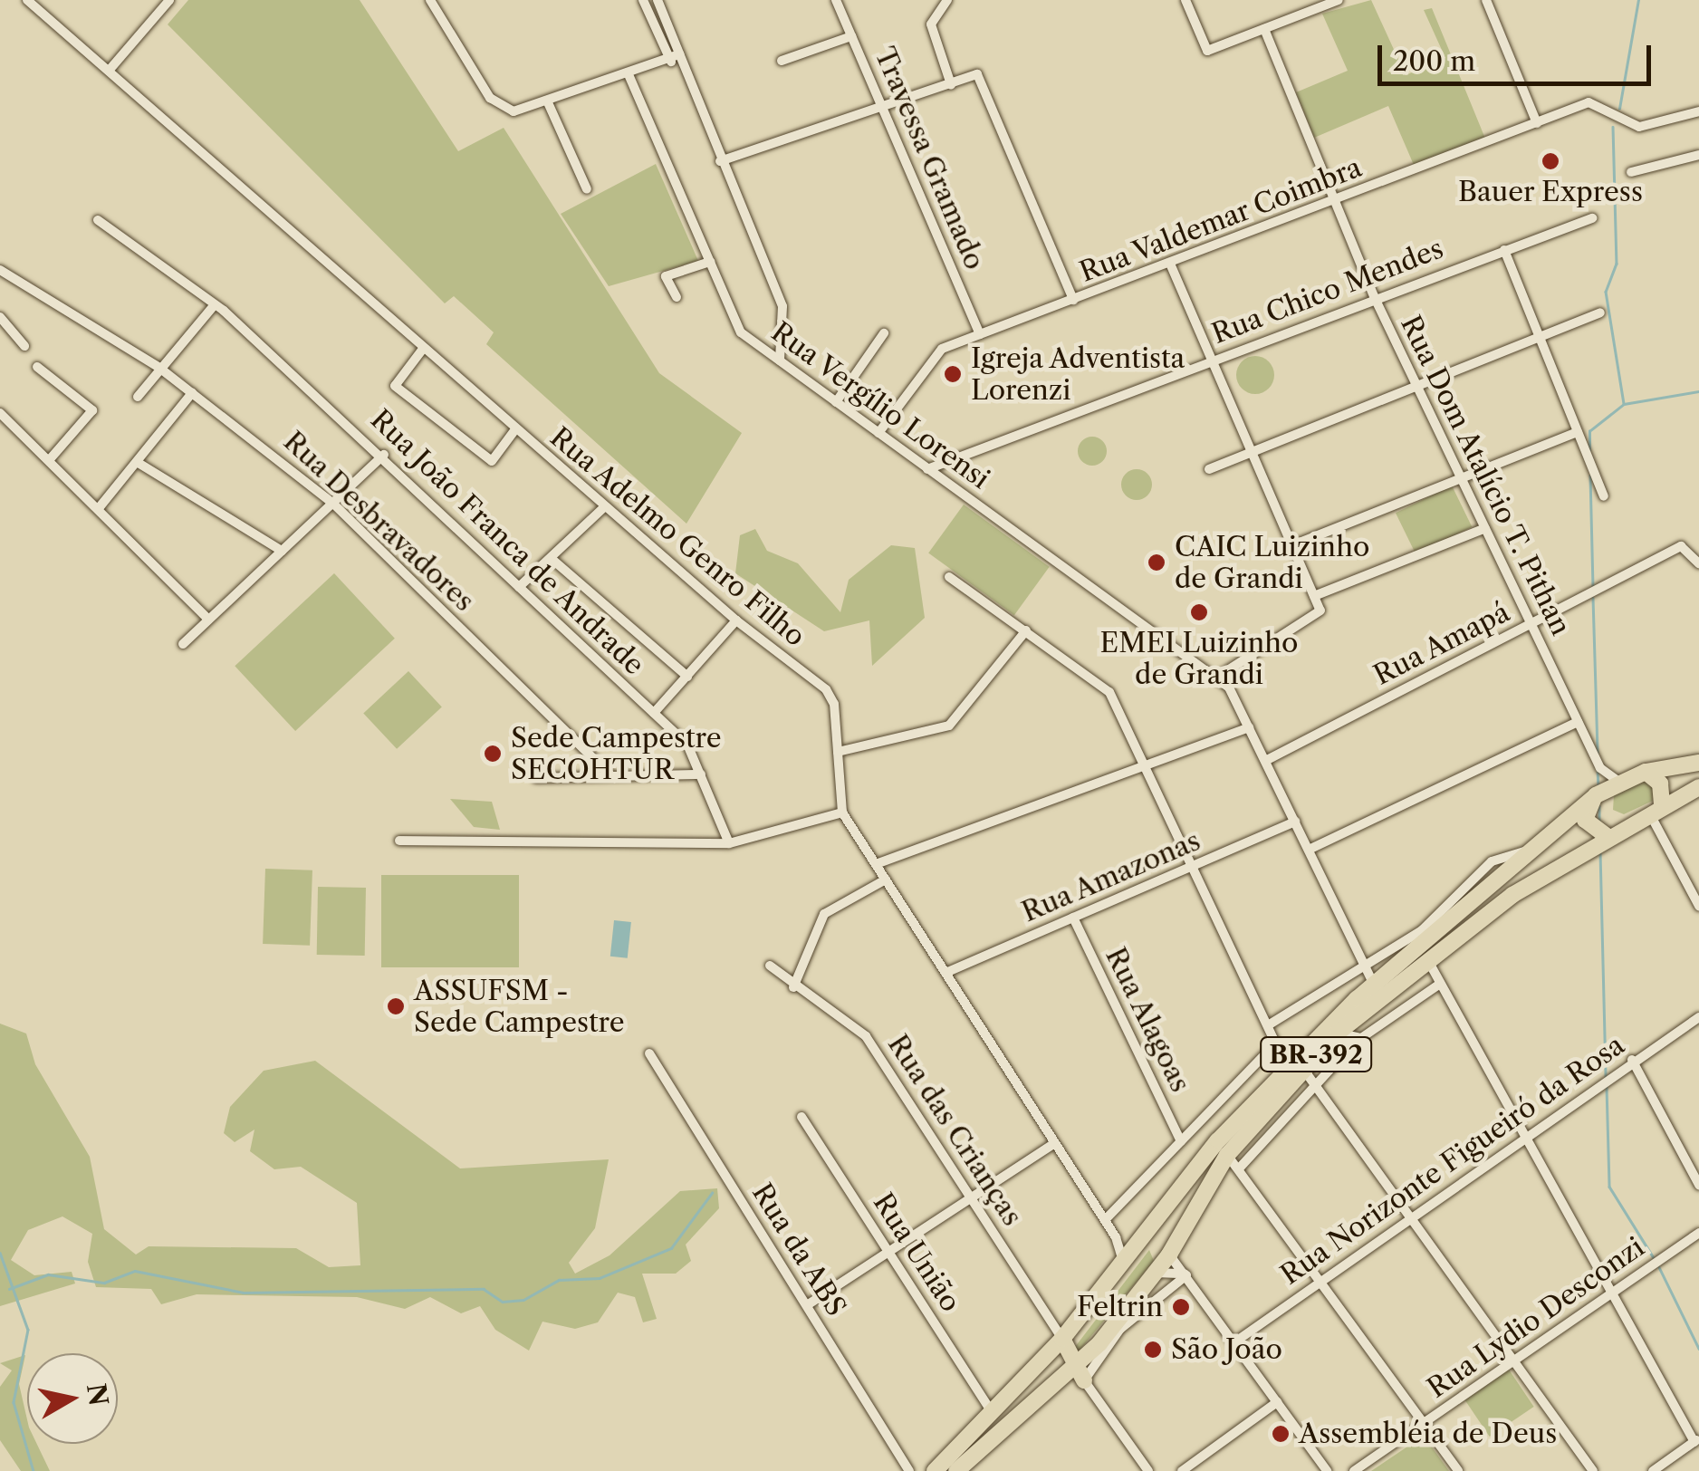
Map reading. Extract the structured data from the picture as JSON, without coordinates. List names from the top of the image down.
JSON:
{
  "streets": {
    "highway": ["BR-392"],
    "street": [
      "Travessa Gramado",
      "Rua Valdemar Coimbra",
      "Rua Chico Mendes",
      "Rua Vergílio Lorensi",
      "Rua Dom Atalício T. Pithan",
      "Rua Desbravadores",
      "Rua Adelmo Genro Filho",
      "Rua João Franca de Andrade",
      "Rua Amapá",
      "Rua Amazonas",
      "Rua Alagoas",
      "Rua das Crianças",
      "Rua Norizonte Figueiró da Rosa",
      "Rua da ABS",
      "Rua União",
      "Rua Lydio Desconzi"
    ]
  },
  "crossings": [
    ["Travessa Gramado", "Rua Valdemar Coimbra"],
    ["Rua Valdemar Coimbra", "Rua Vergílio Lorensi"],
    ["Rua Valdemar Coimbra", "Rua Dom Atalício T. Pithan"],
    ["Rua Chico Mendes", "Rua Vergílio Lorensi"],
    ["Rua Chico Mendes", "Rua Dom Atalício T. Pithan"],
    ["Rua Dom Atalício T. Pithan", "Rua Amapá"],
    ["Rua Adelmo Genro Filho", "Rua Amazonas"],
    ["Rua Adelmo Genro Filho", "BR-392"],
    ["Rua Amazonas", "Rua Alagoas"],
    ["BR-392", "Rua das Crianças"],
    ["BR-392", "Rua União"]
  ],
  "places": [
    "Bauer Express",
    "Igreja Adventista Lorenzi",
    "CAIC Luizinho de Grandi",
    "EMEI Luizinho de Grandi",
    "Sede Campestre SECOHTUR",
    "ASSUFSM - Sede Campestre",
    "Feltrin",
    "São João",
    "Assembléia de Deus"
  ],
  "scale_bar": "200 m",
  "north": "right"
}
